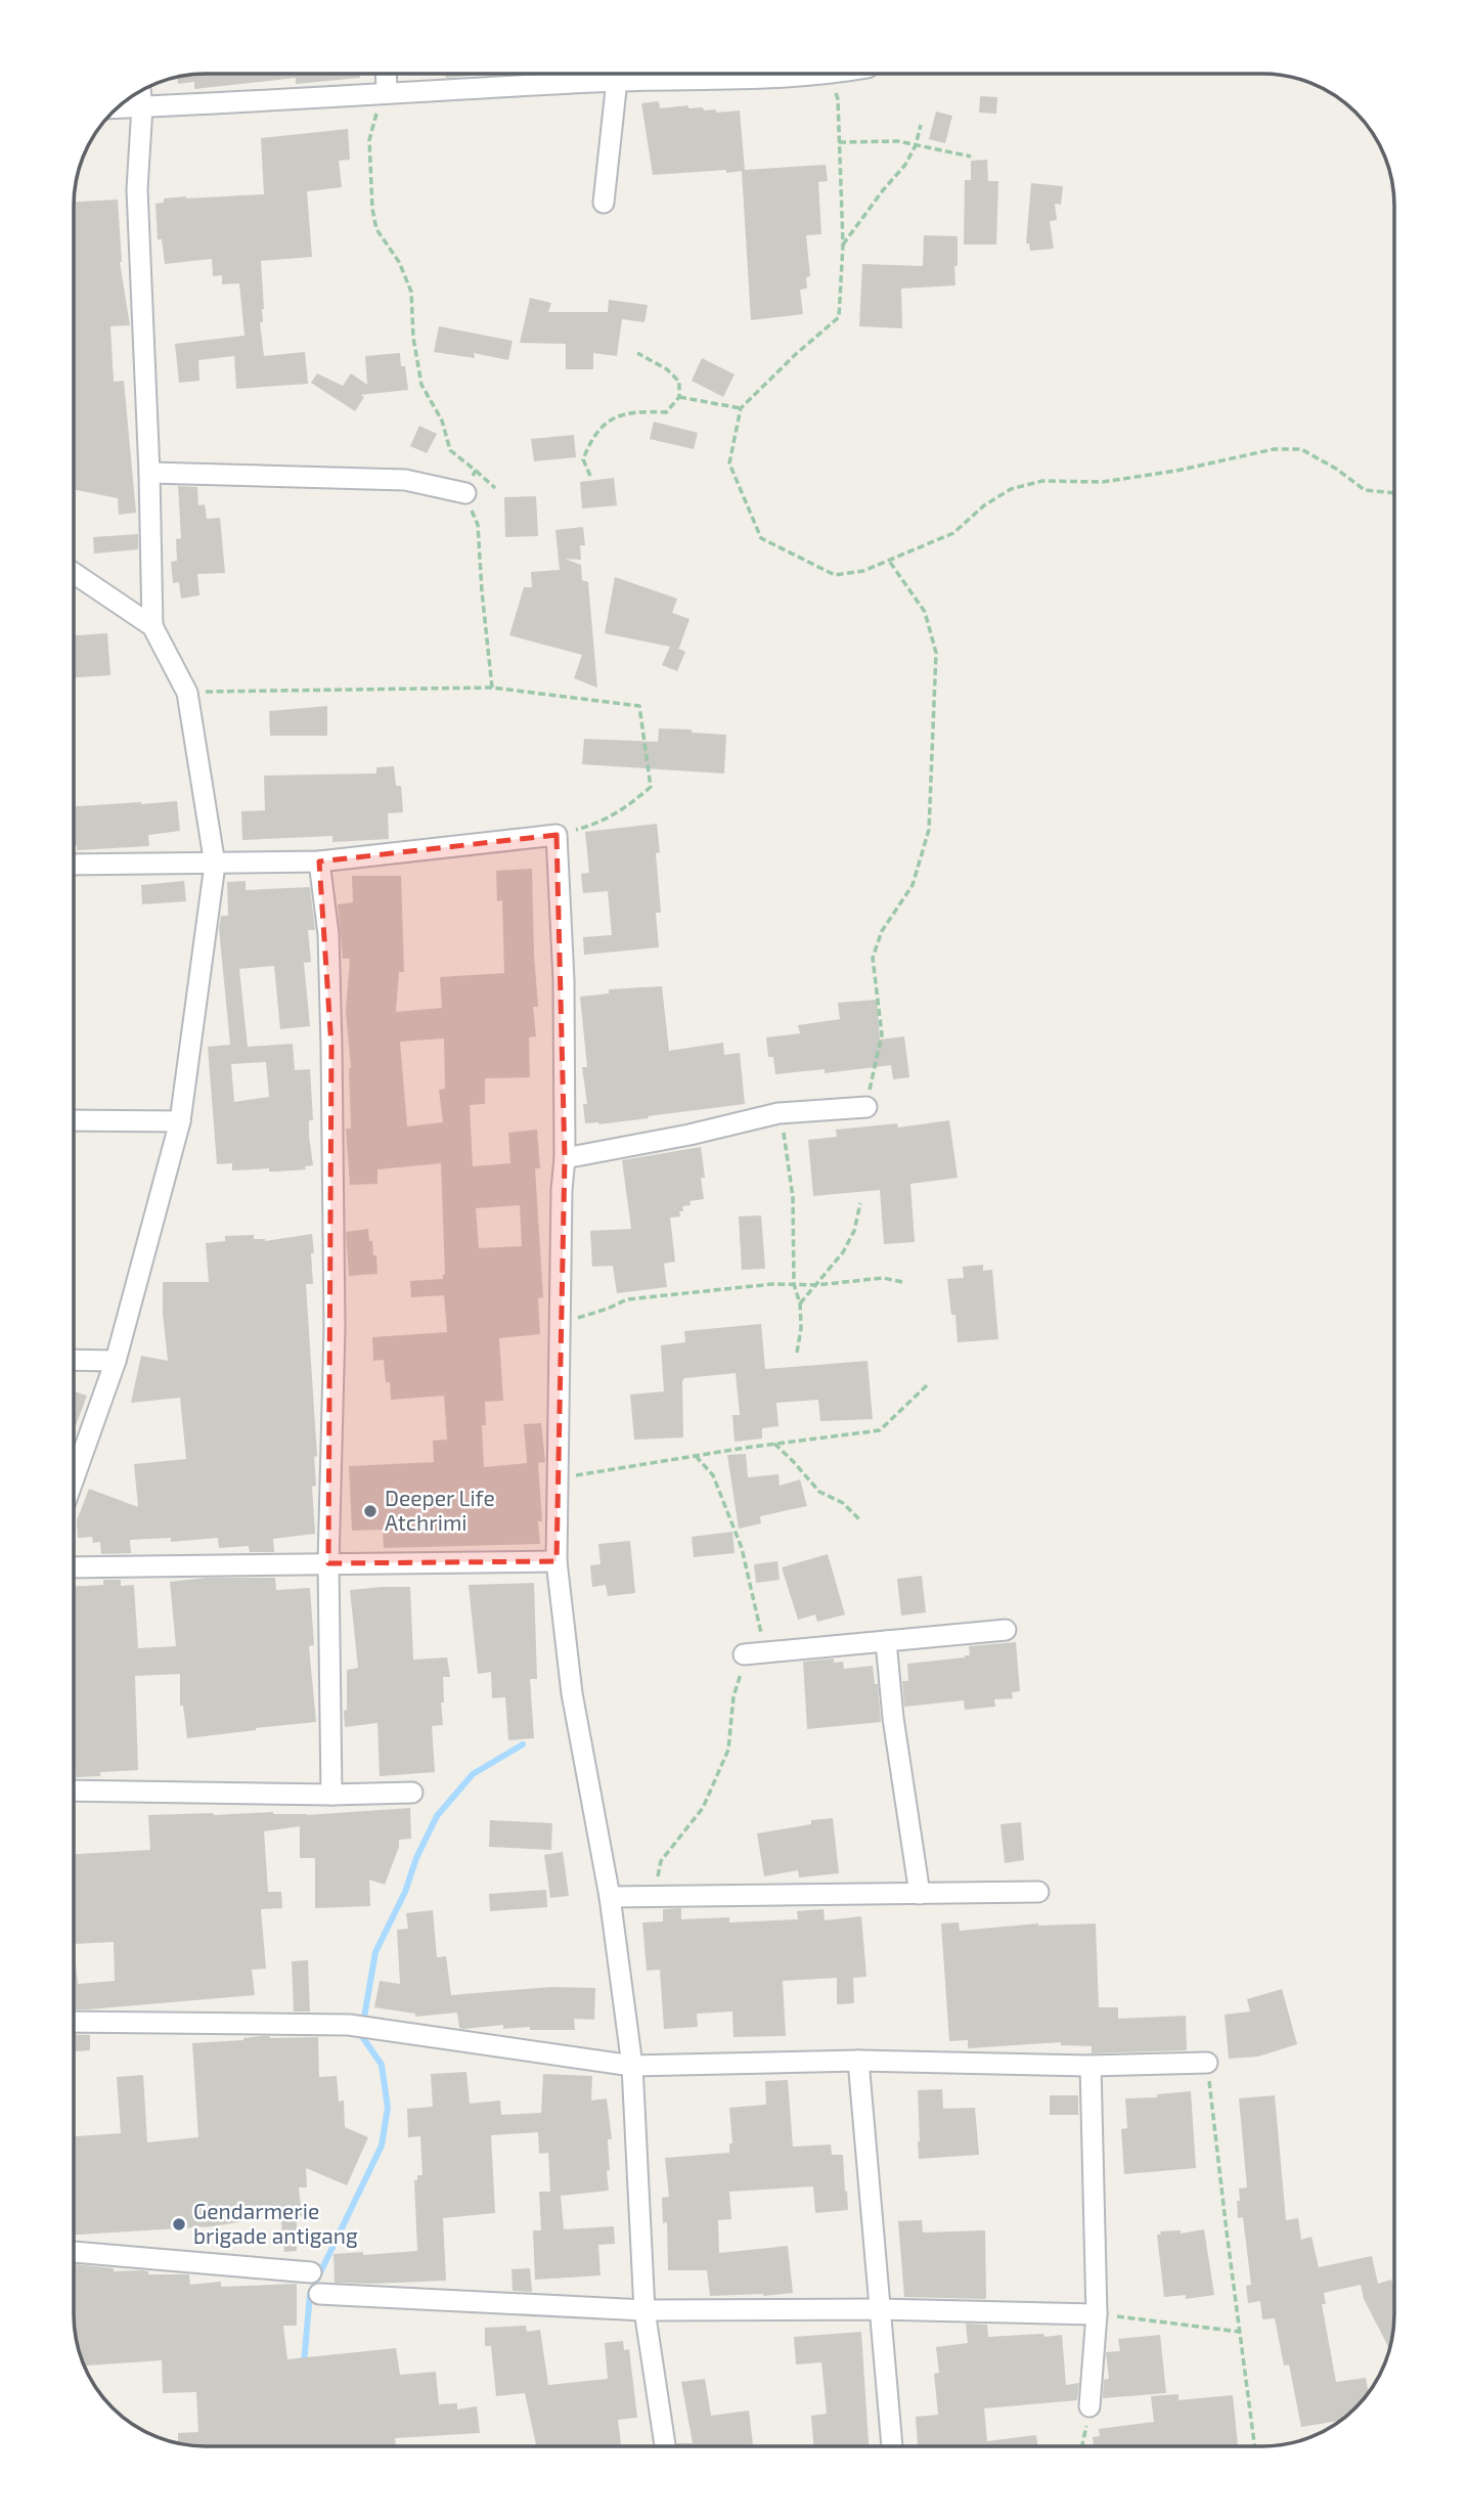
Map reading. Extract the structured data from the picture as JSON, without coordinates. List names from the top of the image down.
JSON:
{
  "places": ["Deeper Life Atchrimi", "Gendarmerie brigade antigang"]
}
